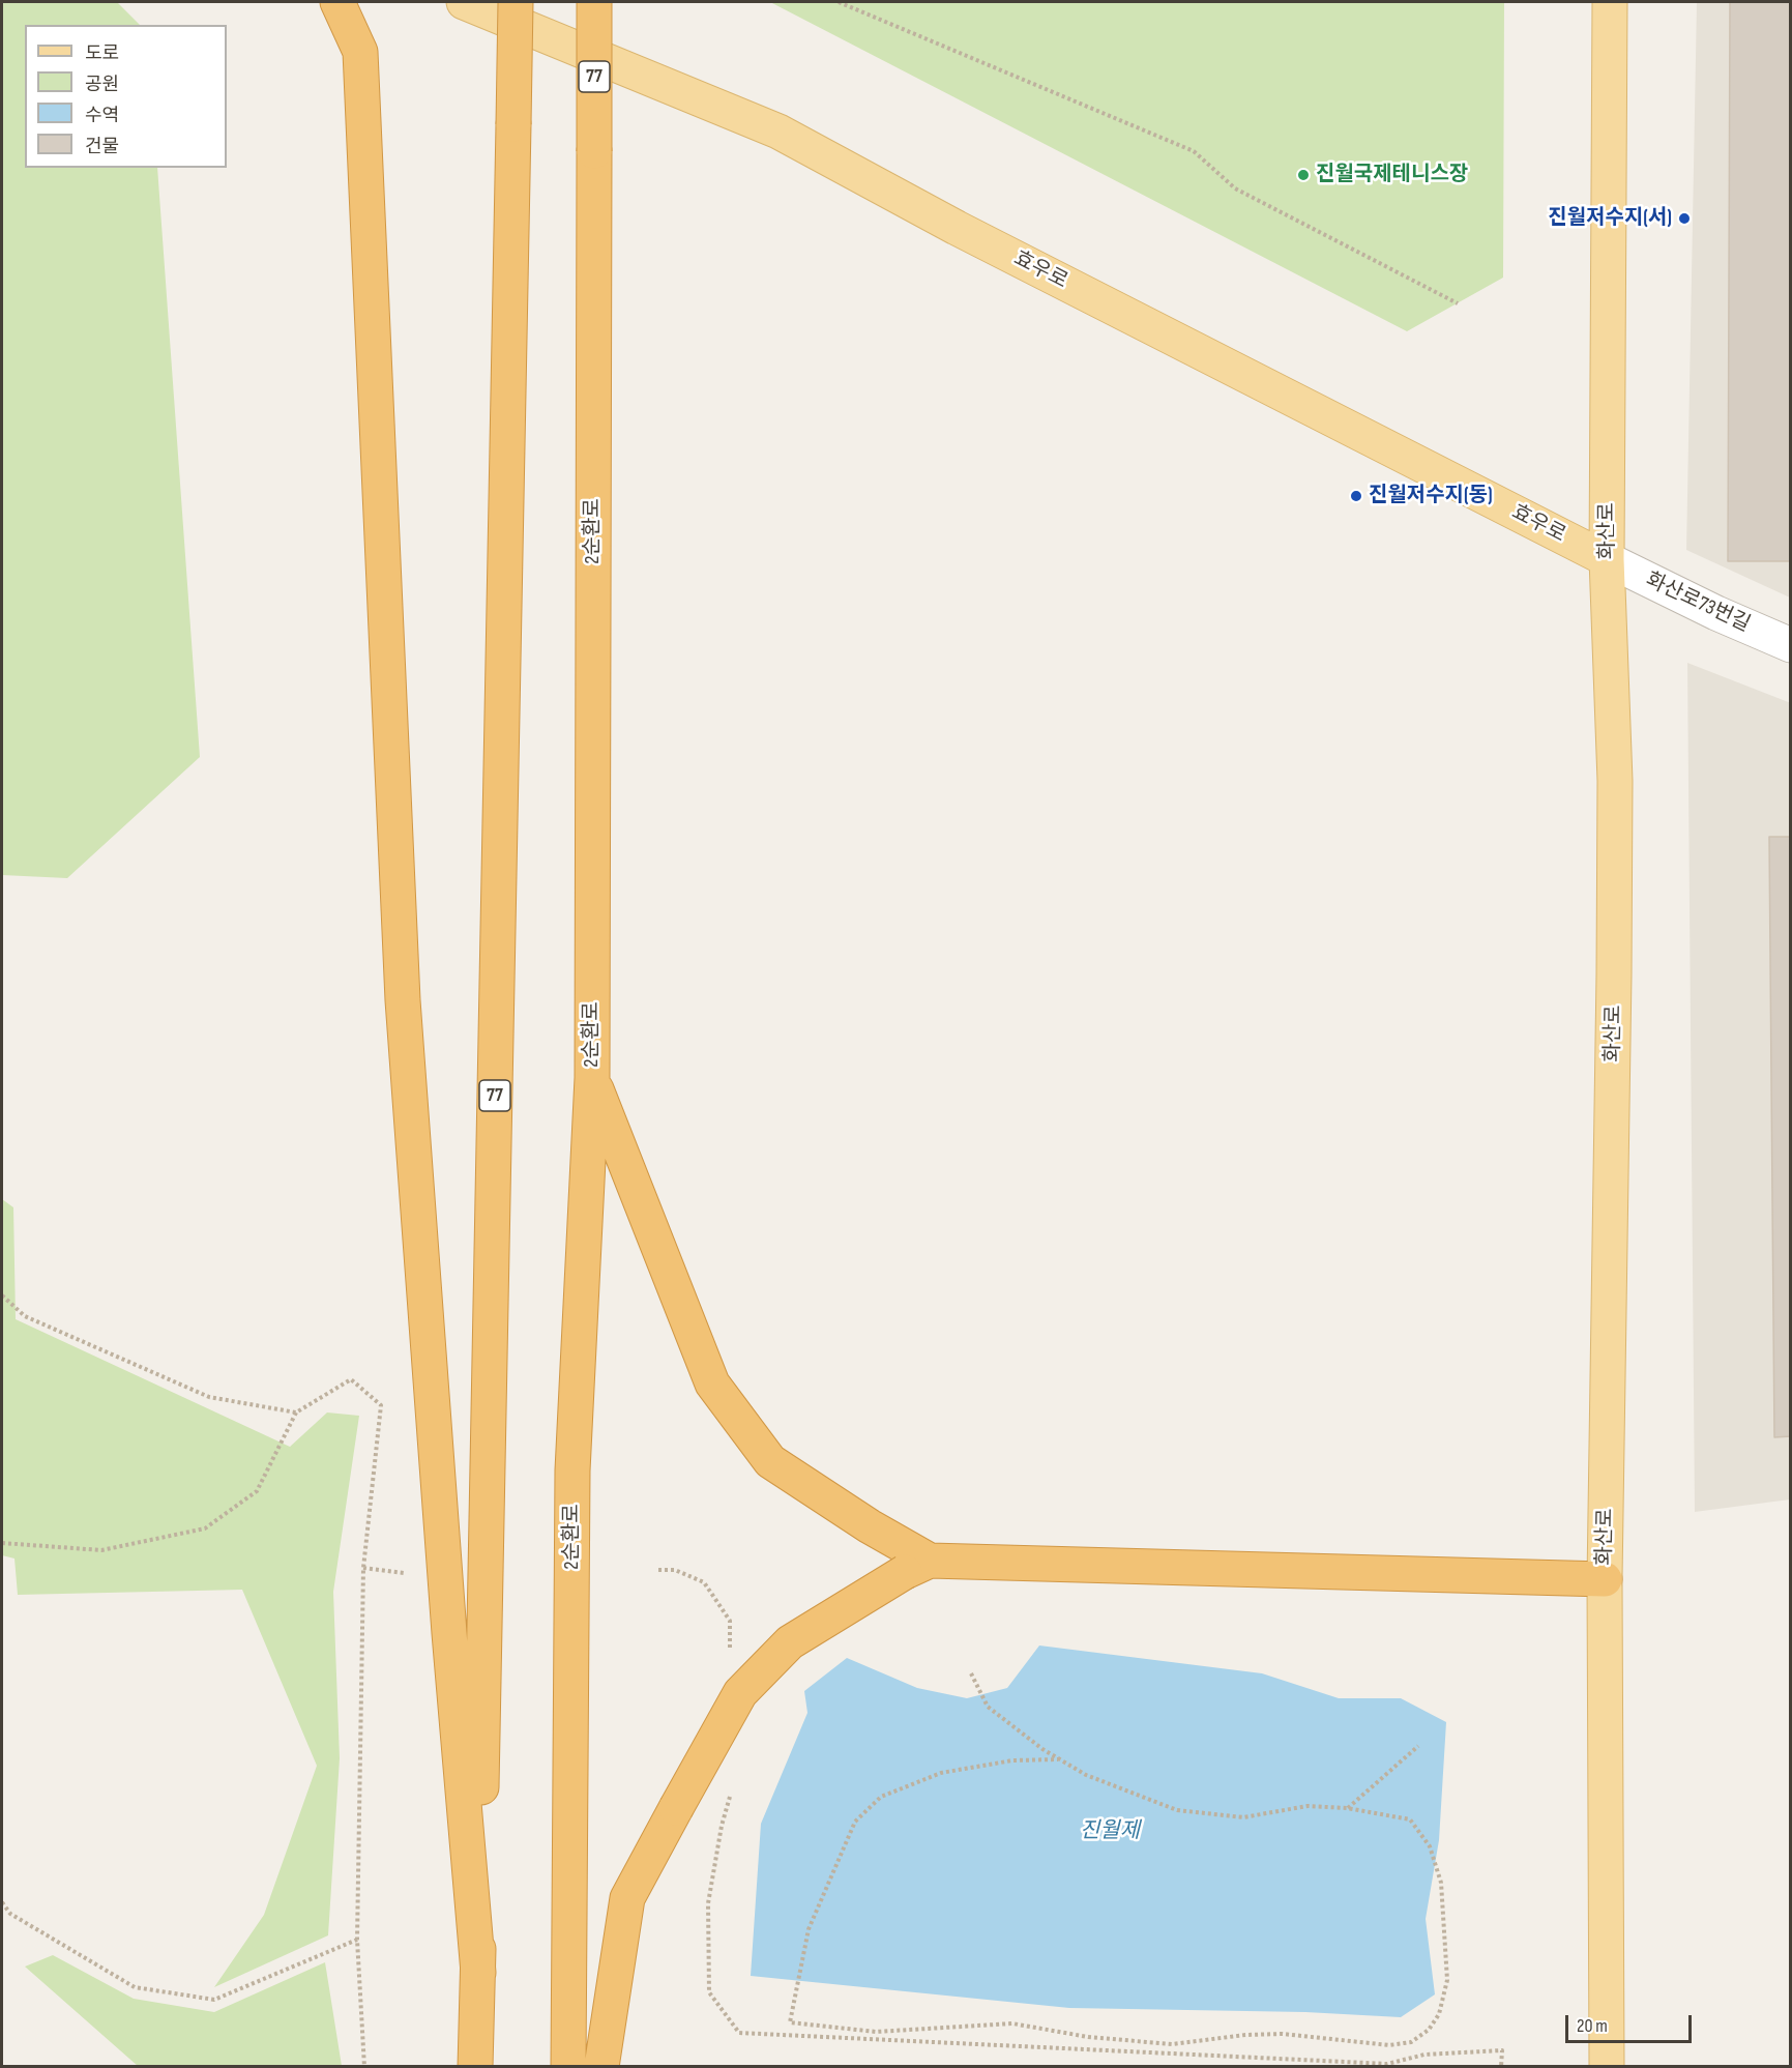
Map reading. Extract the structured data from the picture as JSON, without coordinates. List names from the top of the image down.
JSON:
{
  "streets": {
    "highway": ["77", "2순환로"],
    "main road": ["효우로", "화산로"],
    "street": ["화산로73번길"]
  },
  "crossings": [
    ["효우로", "화산로"],
    ["효우로", "화산로73번길"],
    ["화산로", "화산로73번길"]
  ],
  "water": ["진월제"],
  "places": ["진월국제테니스장", "진월저수지(서)", "진월저수지(동)"],
  "legend": [
    "도로",
    "공원",
    "수역",
    "건물"
  ],
  "scale_bar": "20 m"
}
